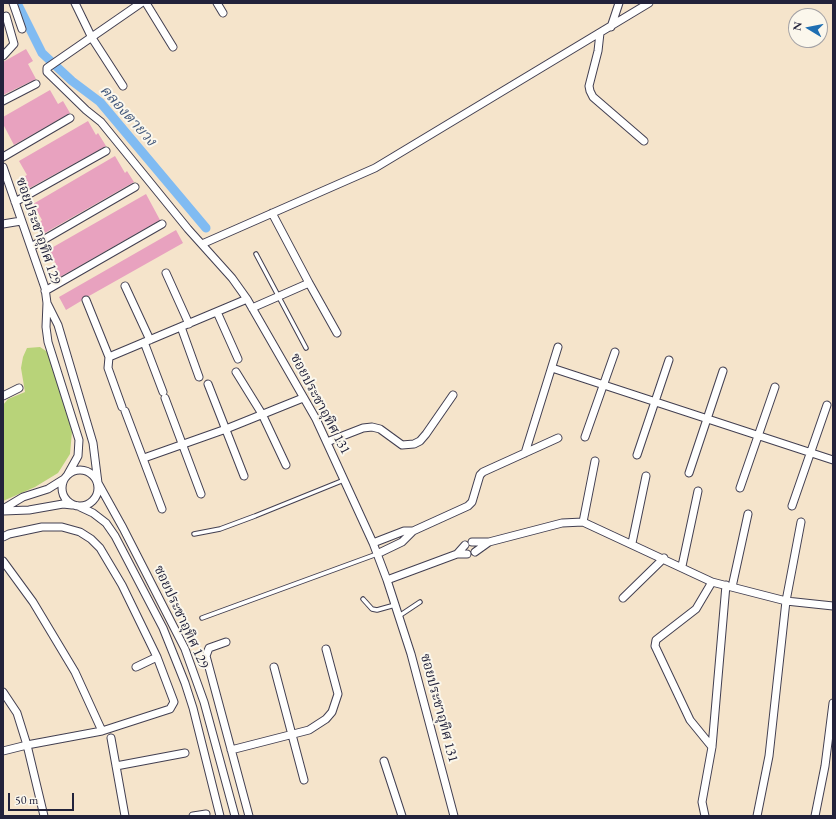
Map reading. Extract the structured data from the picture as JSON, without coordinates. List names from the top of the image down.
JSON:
{
  "streets": {
    "street": ["ซอยประชาอุทิศ 129", "ซอยประชาอุทิศ 131"]
  },
  "water": ["คลองตายวง"],
  "scale_bar": "50 m",
  "north": "left"
}
